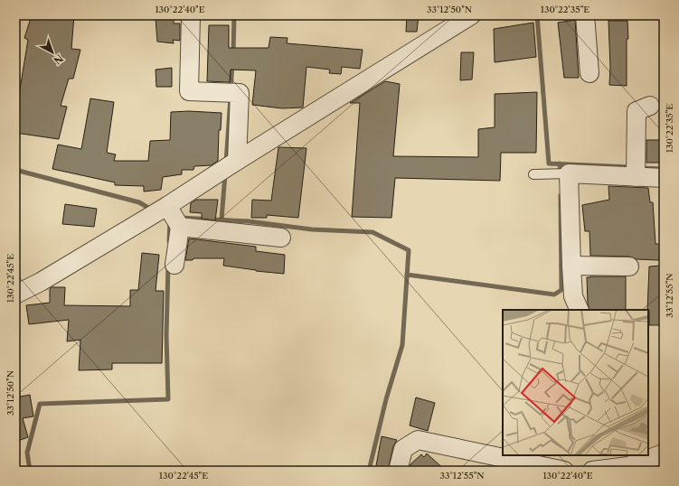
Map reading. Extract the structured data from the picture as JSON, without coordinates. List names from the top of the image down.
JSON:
{
  "north": "bottom right",
  "coordinates": [
    "130°22'40\"E",
    "33°12'50\"N",
    "130°22'35\"E",
    "130°22'45\"E",
    "33°12'55\"N"
  ]
}
